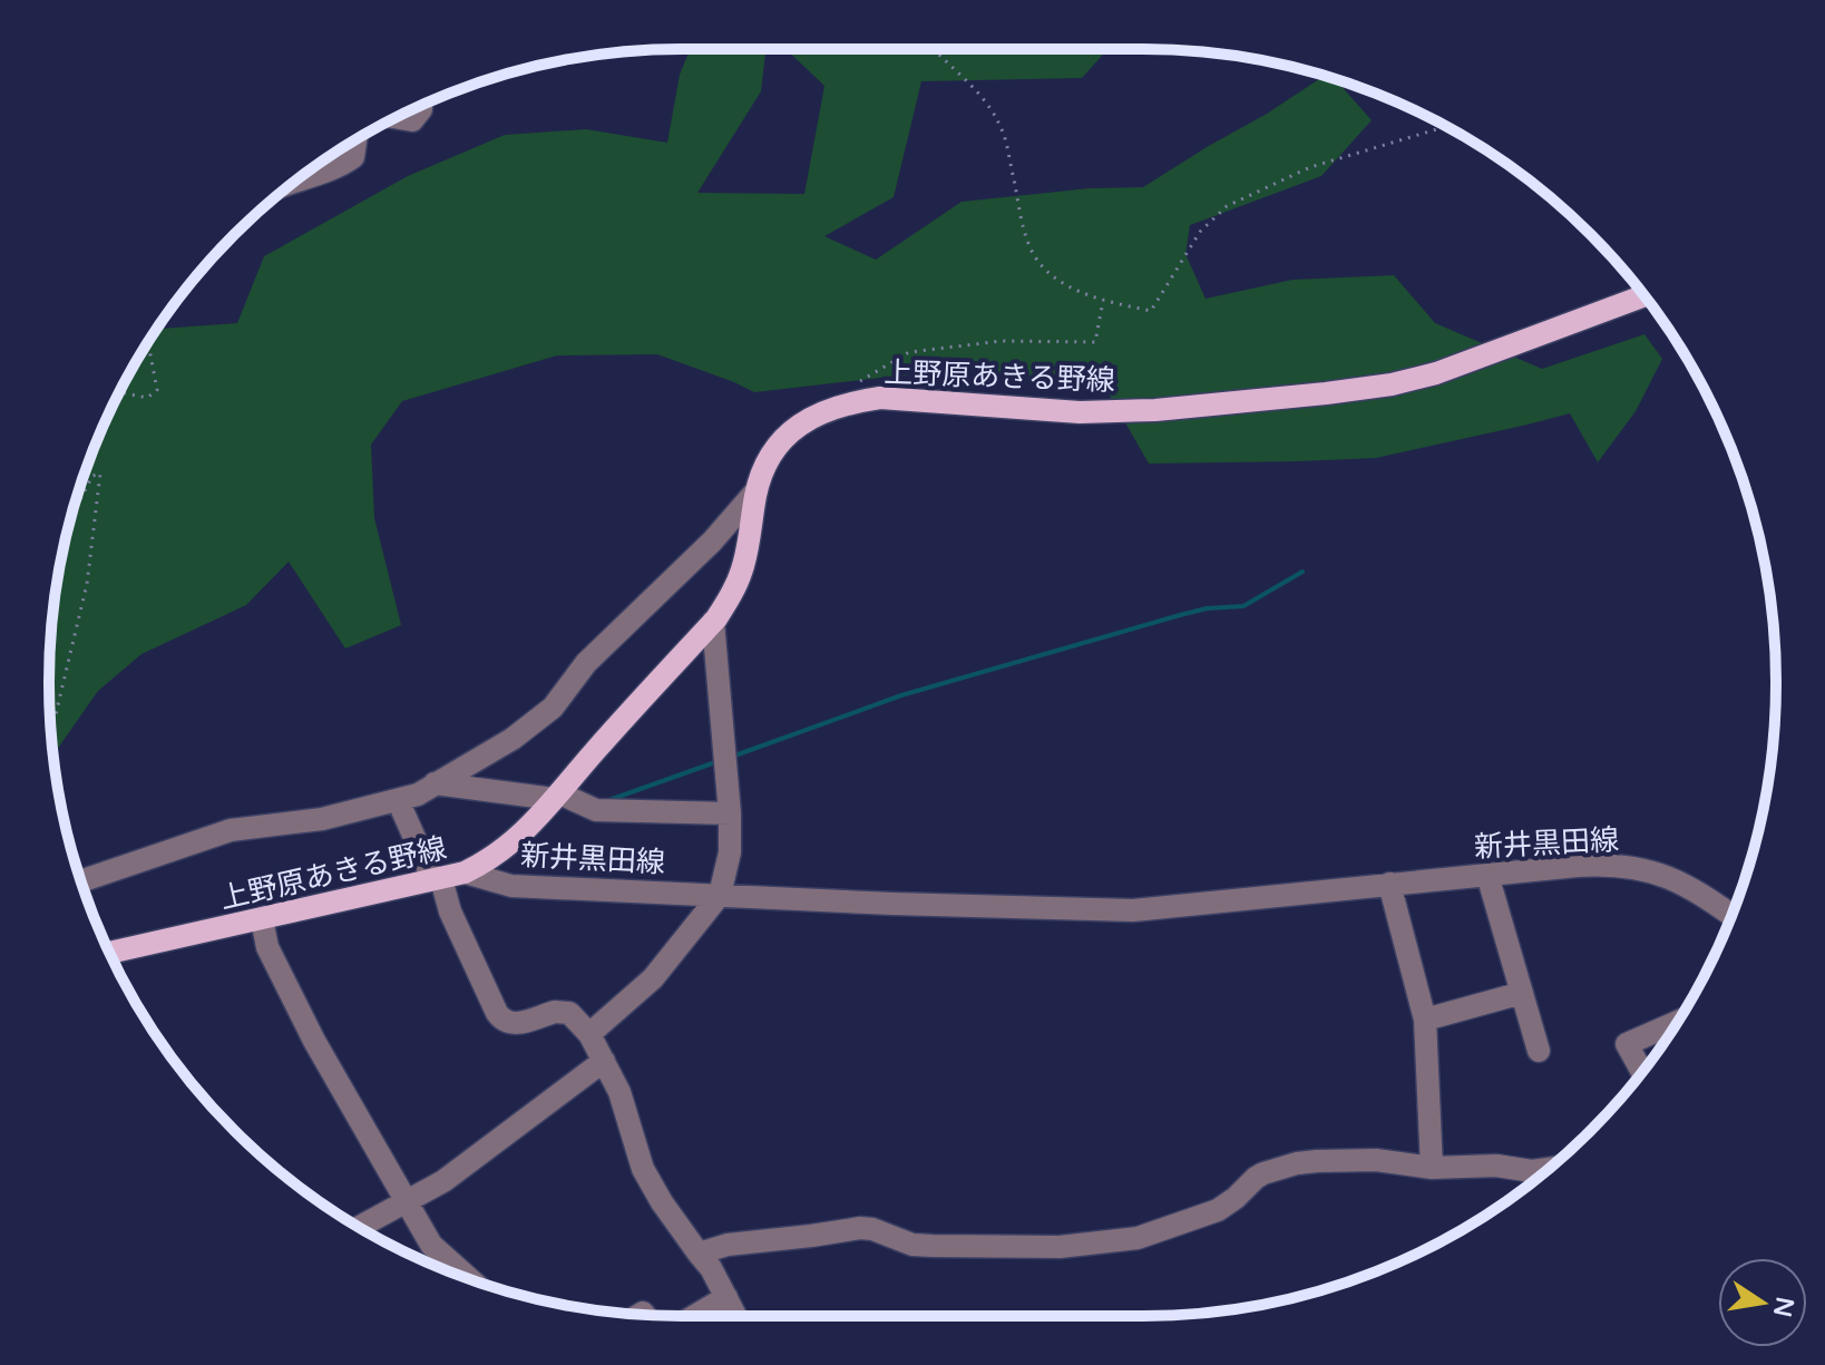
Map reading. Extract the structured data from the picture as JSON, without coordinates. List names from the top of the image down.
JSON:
{
  "streets": {
    "main road": ["上野原あきる野線"],
    "street": ["新井黒田線"]
  },
  "crossings": [
    ["上野原あきる野線", "新井黒田線"]
  ],
  "north": "right"
}
